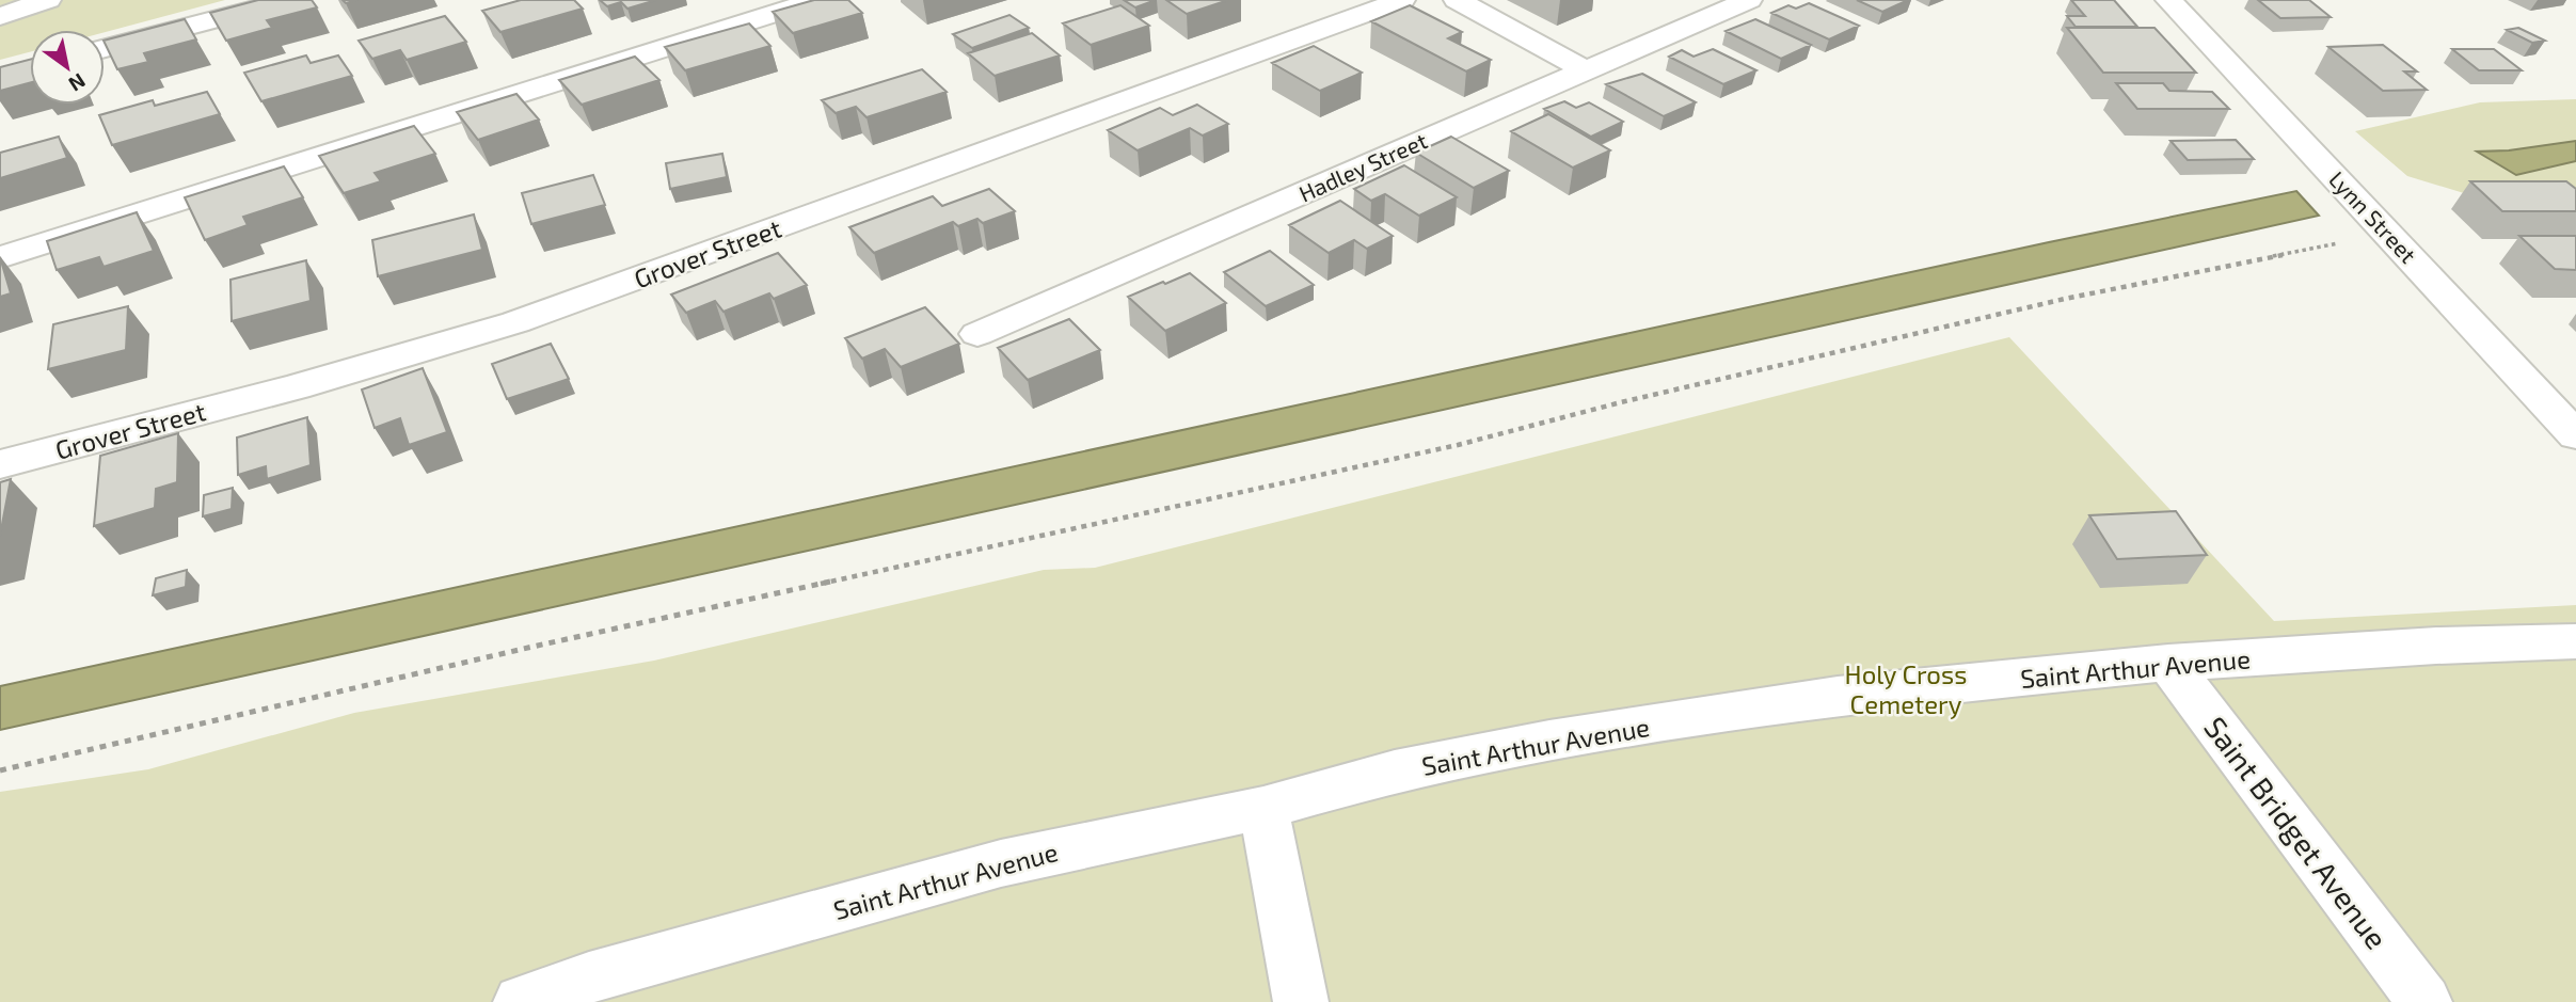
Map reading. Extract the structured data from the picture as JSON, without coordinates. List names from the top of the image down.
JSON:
{
  "streets": {
    "street": [
      "Hadley Street",
      "Lynn Street",
      "Grover Street",
      "Saint Arthur Avenue",
      "Saint Bridget Avenue"
    ]
  },
  "crossings": [
    ["Saint Arthur Avenue", "Saint Bridget Avenue"]
  ],
  "parks": ["Holy Cross Cemetery"],
  "north": "bottom right"
}
